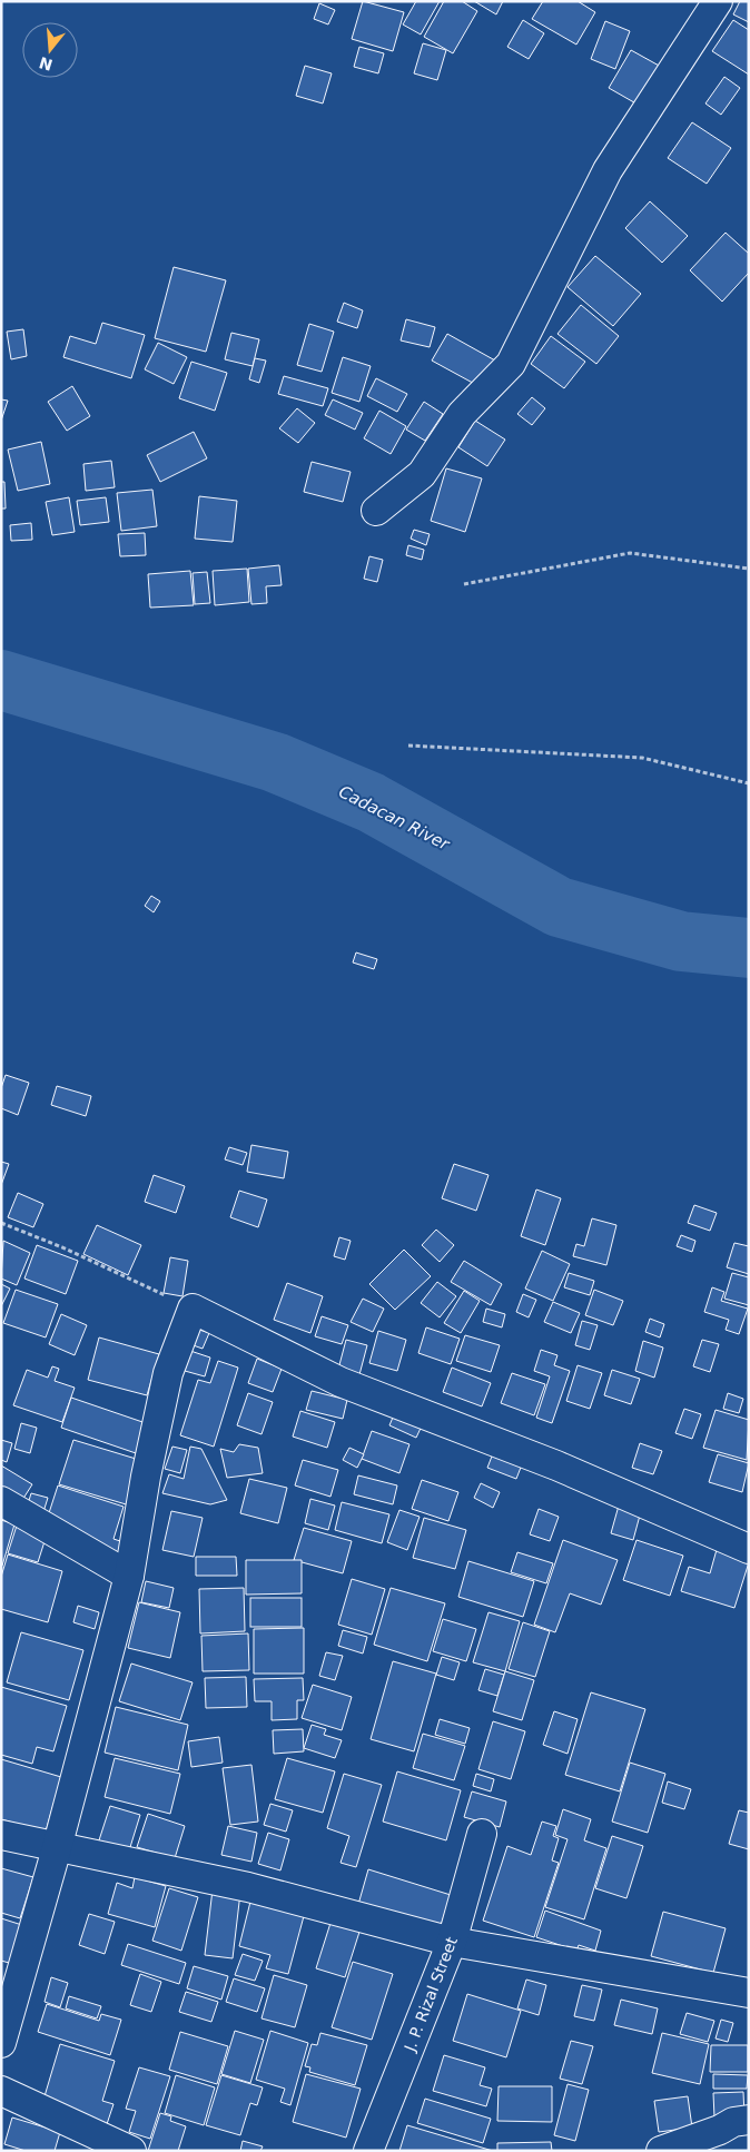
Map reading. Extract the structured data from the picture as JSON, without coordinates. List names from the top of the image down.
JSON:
{
  "streets": {
    "street": ["J. P. Rizal Street"]
  },
  "water": ["Cadacan River"],
  "north": "bottom"
}
